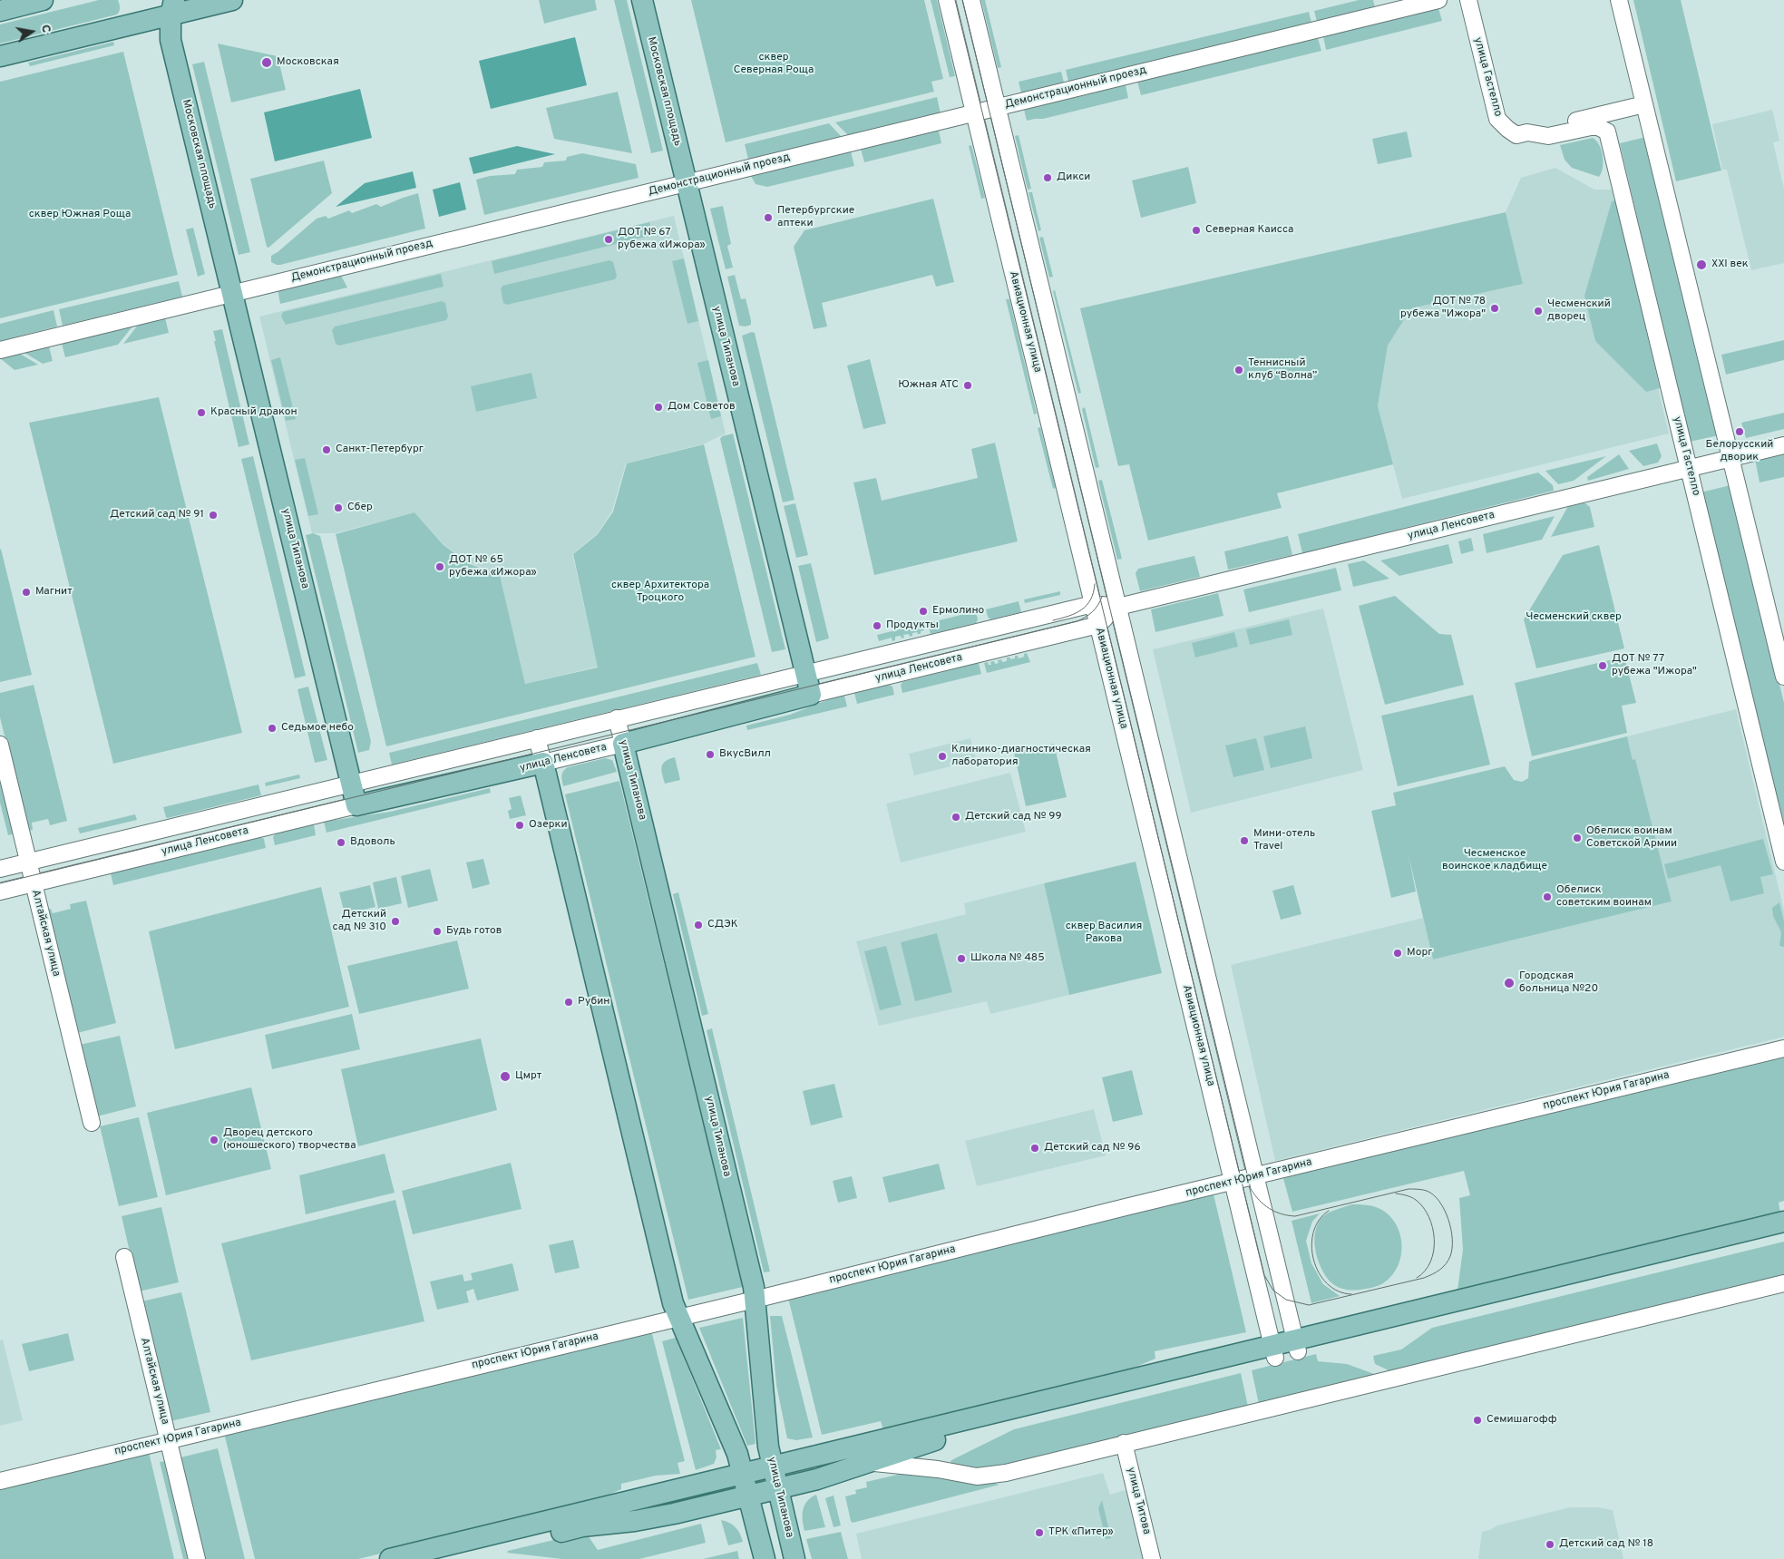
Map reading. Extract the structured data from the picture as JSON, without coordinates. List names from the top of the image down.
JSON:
{
  "streets": {
    "main road": ["Московская площадь", "улица Типанова", "улица Ленсовета"],
    "street": [
      "улица Гастелло",
      "Демонстрационный проезд",
      "Авиационная улица",
      "Алтайская улица",
      "проспект Юрия Гагарина",
      "улица Титова"
    ]
  },
  "crossings": [
    ["улица Гастелло", "улица Ленсовета"],
    ["Демонстрационный проезд", "Московская площадь"],
    ["Демонстрационный проезд", "Авиационная улица"],
    ["Демонстрационный проезд", "улица Типанова"],
    ["Московская площадь", "улица Типанова"],
    ["Авиационная улица", "улица Ленсовета"],
    ["Авиационная улица", "проспект Юрия Гагарина"],
    ["улица Типанова", "улица Ленсовета"],
    ["улица Типанова", "проспект Юрия Гагарина"],
    ["улица Ленсовета", "Алтайская улица"],
    ["Алтайская улица", "проспект Юрия Гагарина"]
  ],
  "parks": [
    "сквер Северная Роща",
    "сквер Южная Роща",
    "сквер Архитектора Троцкого",
    "Чесменский сквер",
    "Чесменское воинское кладбище",
    "сквер Василия Ракова"
  ],
  "places": [
    "Московская",
    "Дикси",
    "Петербургские аптеки",
    "Северная Каисса",
    "ДОТ № 67 рубежа «Ижора»",
    "XXI век",
    "ДОТ № 78 рубежа \"Ижора\"",
    "Чесменский дворец",
    "Теннисный клуб “Волна”",
    "Южная АТС",
    "Дом Советов",
    "Красный дракон",
    "Белорусский дворик",
    "Санкт-Петербург",
    "Сбер",
    "Детский сад № 91",
    "ДОТ № 65 рубежа «Ижора»",
    "Магнит",
    "Ермолино",
    "Продукты",
    "ДОТ № 77 рубежа \"Ижора\"",
    "Седьмое небо",
    "ВкусВилл",
    "Клинико-диагностическая лаборатория",
    "Детский сад № 99",
    "Озерки",
    "Обелиск воинам Советской Армии",
    "Мини-отель Travel",
    "Вдоволь",
    "Обелиск советским воинам",
    "Детский сад № 310",
    "СДЭК",
    "Будь готов",
    "Морг",
    "Школа № 485",
    "Городская больница №20",
    "Рубин",
    "Цмрт",
    "Дворец детского (юношеского) творчества",
    "Детский сад № 96",
    "Семишагофф",
    "ТРК «Питер»",
    "Детский сад № 18"
  ],
  "north": "right"
}
